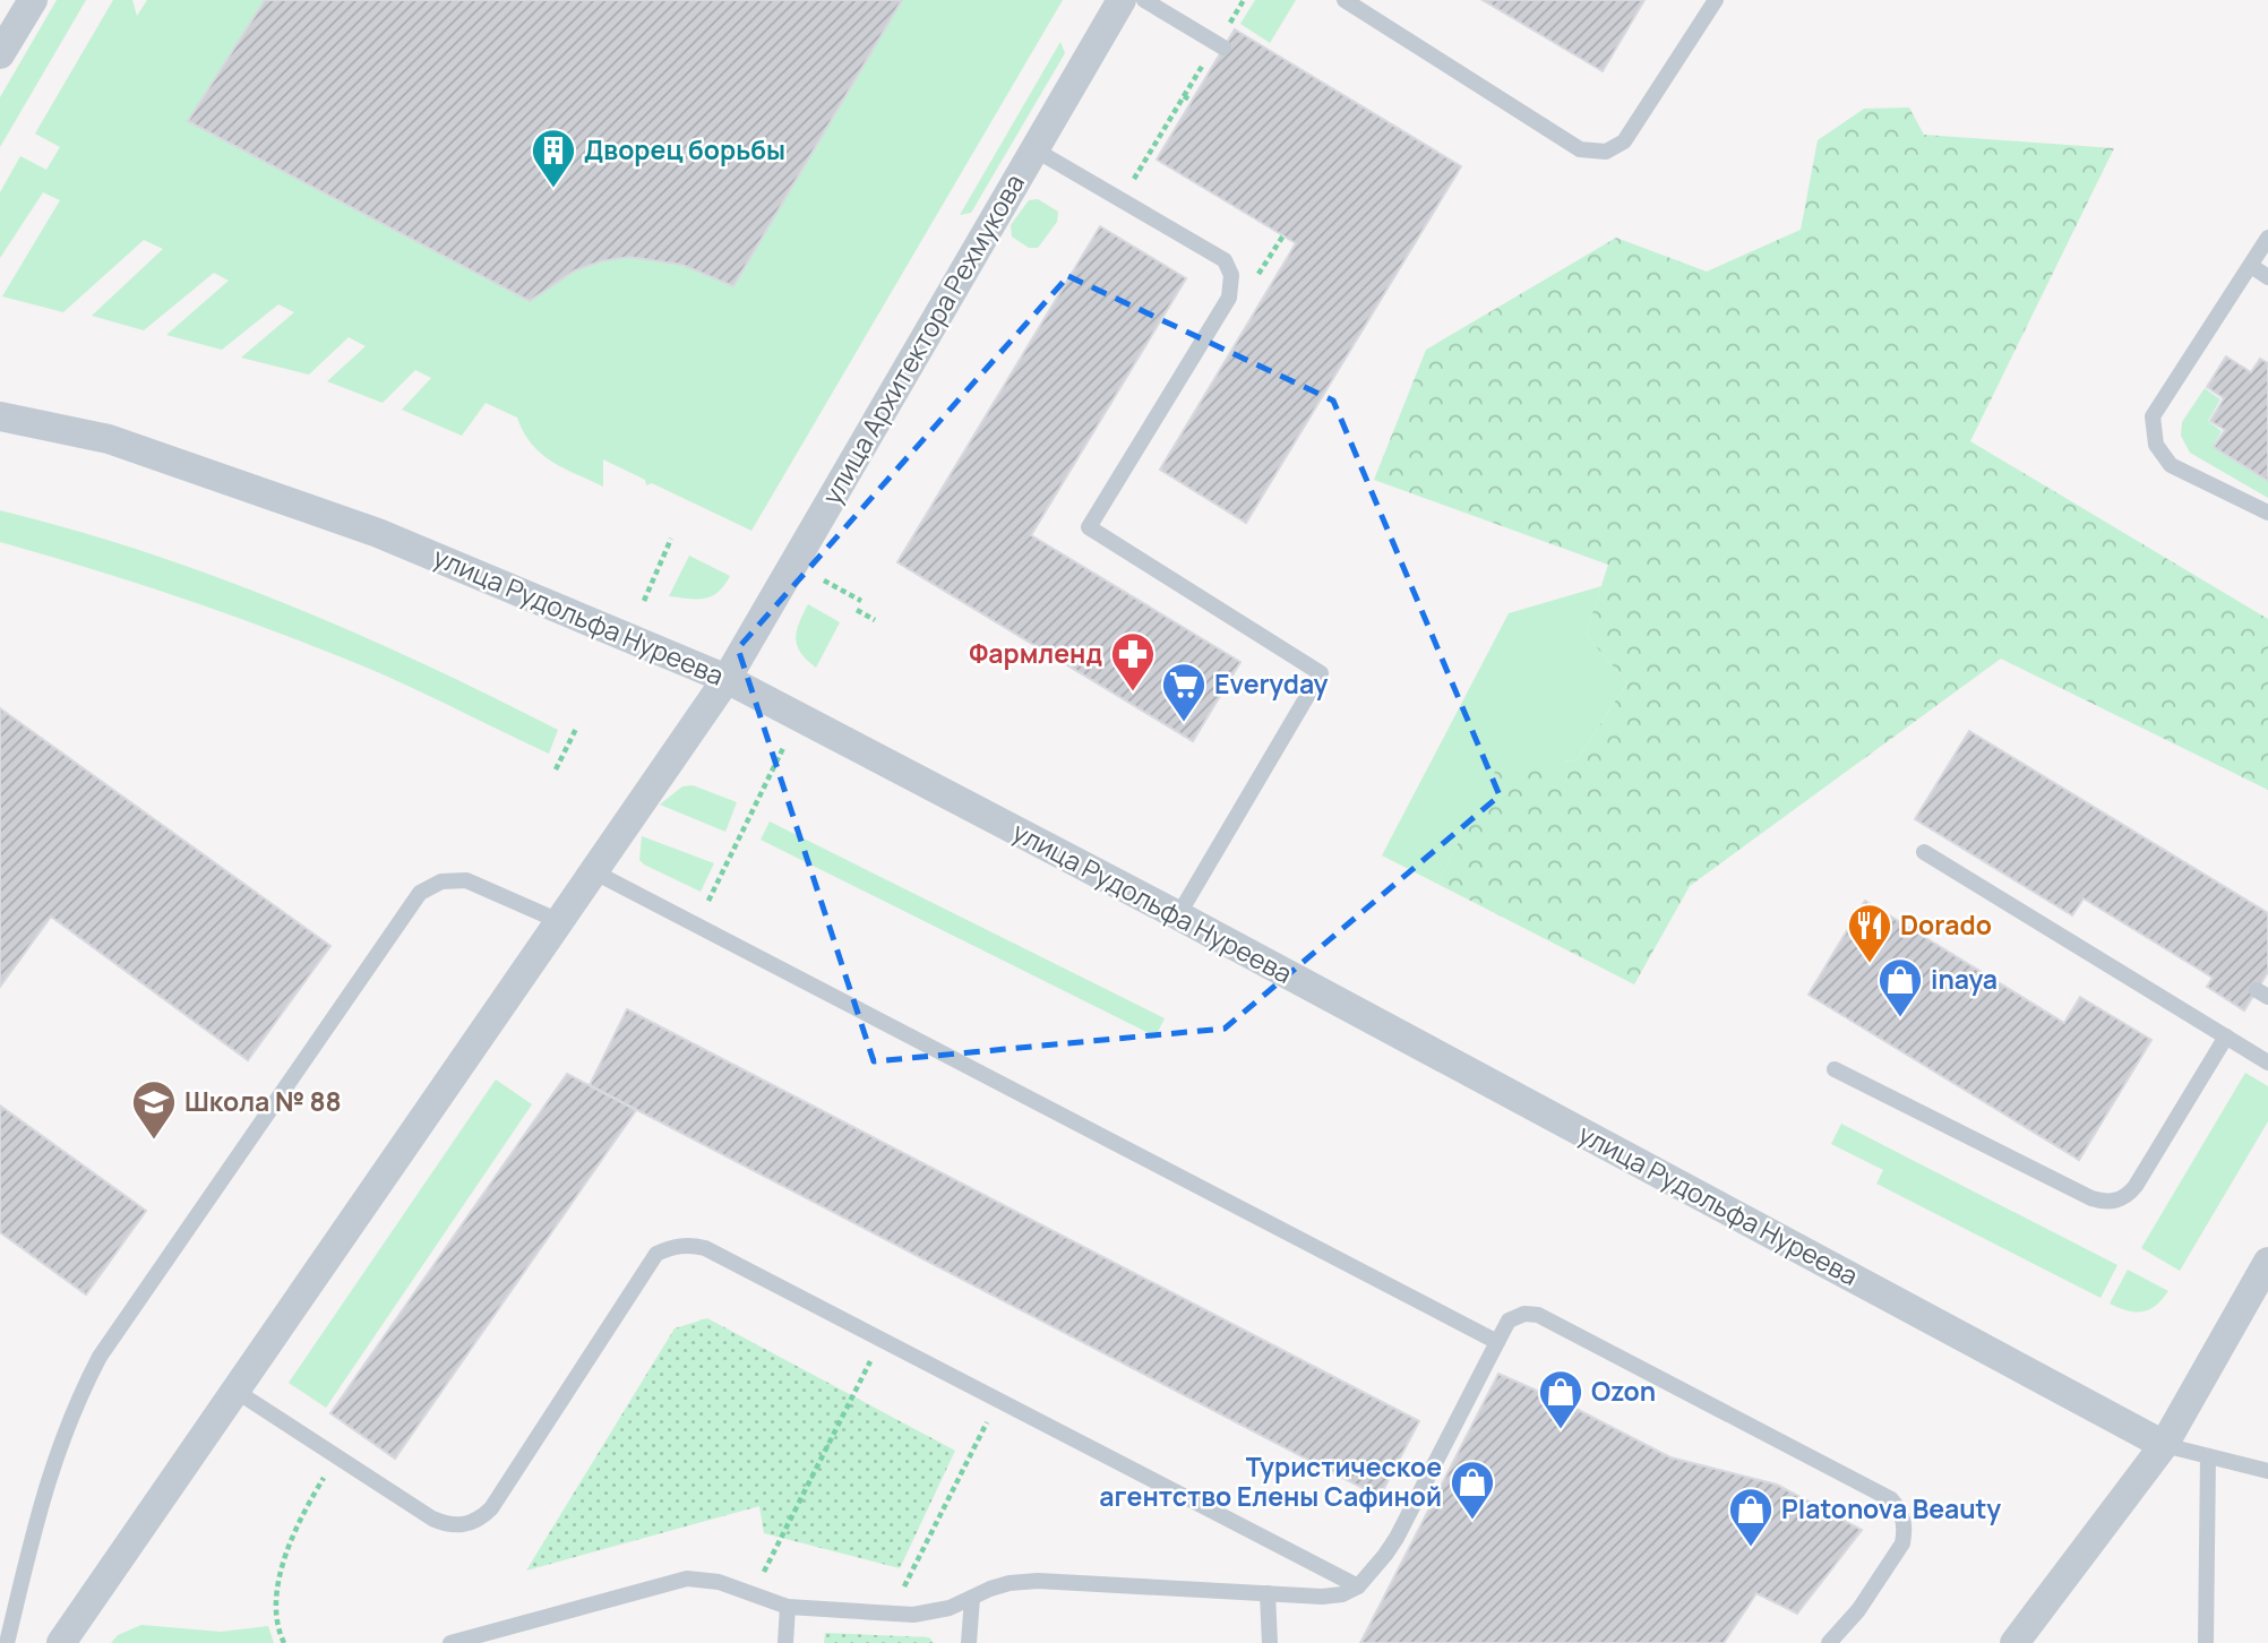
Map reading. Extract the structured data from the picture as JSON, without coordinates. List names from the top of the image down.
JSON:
{
  "streets": {
    "street": ["улица Архитектора Рехмукова", "улица Рудольфа Нуреева"]
  },
  "crossings": [
    ["улица Архитектора Рехмукова", "улица Рудольфа Нуреева"]
  ],
  "places": {
    "building": ["Дворец борьбы"],
    "pharmacy": ["Фармленд"],
    "supermarket": ["Everyday"],
    "restaurant": ["Dorado"],
    "shop": [
      "inaya",
      "Ozon",
      "Туристическое агентство Елены Сафиной",
      "Platonova Beauty"
    ],
    "school or university": ["Школа № 88"]
  }
}
